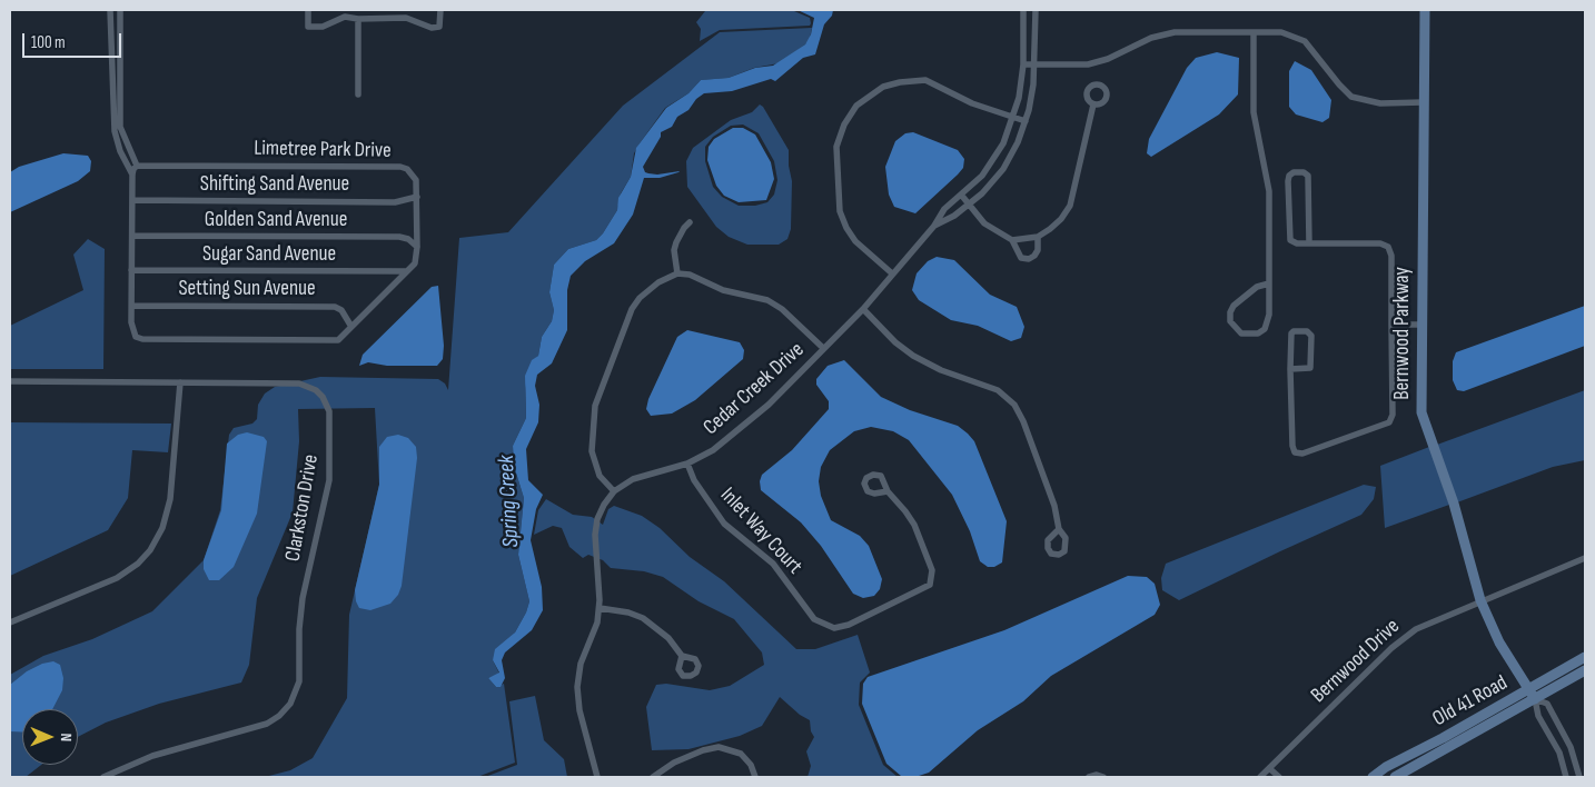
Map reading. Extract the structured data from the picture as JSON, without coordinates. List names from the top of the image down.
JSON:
{
  "streets": {
    "street": [
      "Limetree Park Drive",
      "Shifting Sand Avenue",
      "Golden Sand Avenue",
      "Sugar Sand Avenue",
      "Setting Sun Avenue",
      "Bernwood Parkway",
      "Cedar Creek Drive",
      "Clarkston Drive",
      "Inlet Way Court",
      "Bernwood Drive",
      "Old 41 Road"
    ]
  },
  "crossings": [
    ["Limetree Park Drive", "Shifting Sand Avenue"],
    ["Limetree Park Drive", "Golden Sand Avenue"],
    ["Limetree Park Drive", "Sugar Sand Avenue"],
    ["Limetree Park Drive", "Setting Sun Avenue"],
    ["Bernwood Parkway", "Bernwood Drive"],
    ["Bernwood Parkway", "Old 41 Road"],
    ["Cedar Creek Drive", "Inlet Way Court"]
  ],
  "water": ["Spring Creek"],
  "scale_bar": "100 m",
  "north": "right"
}
